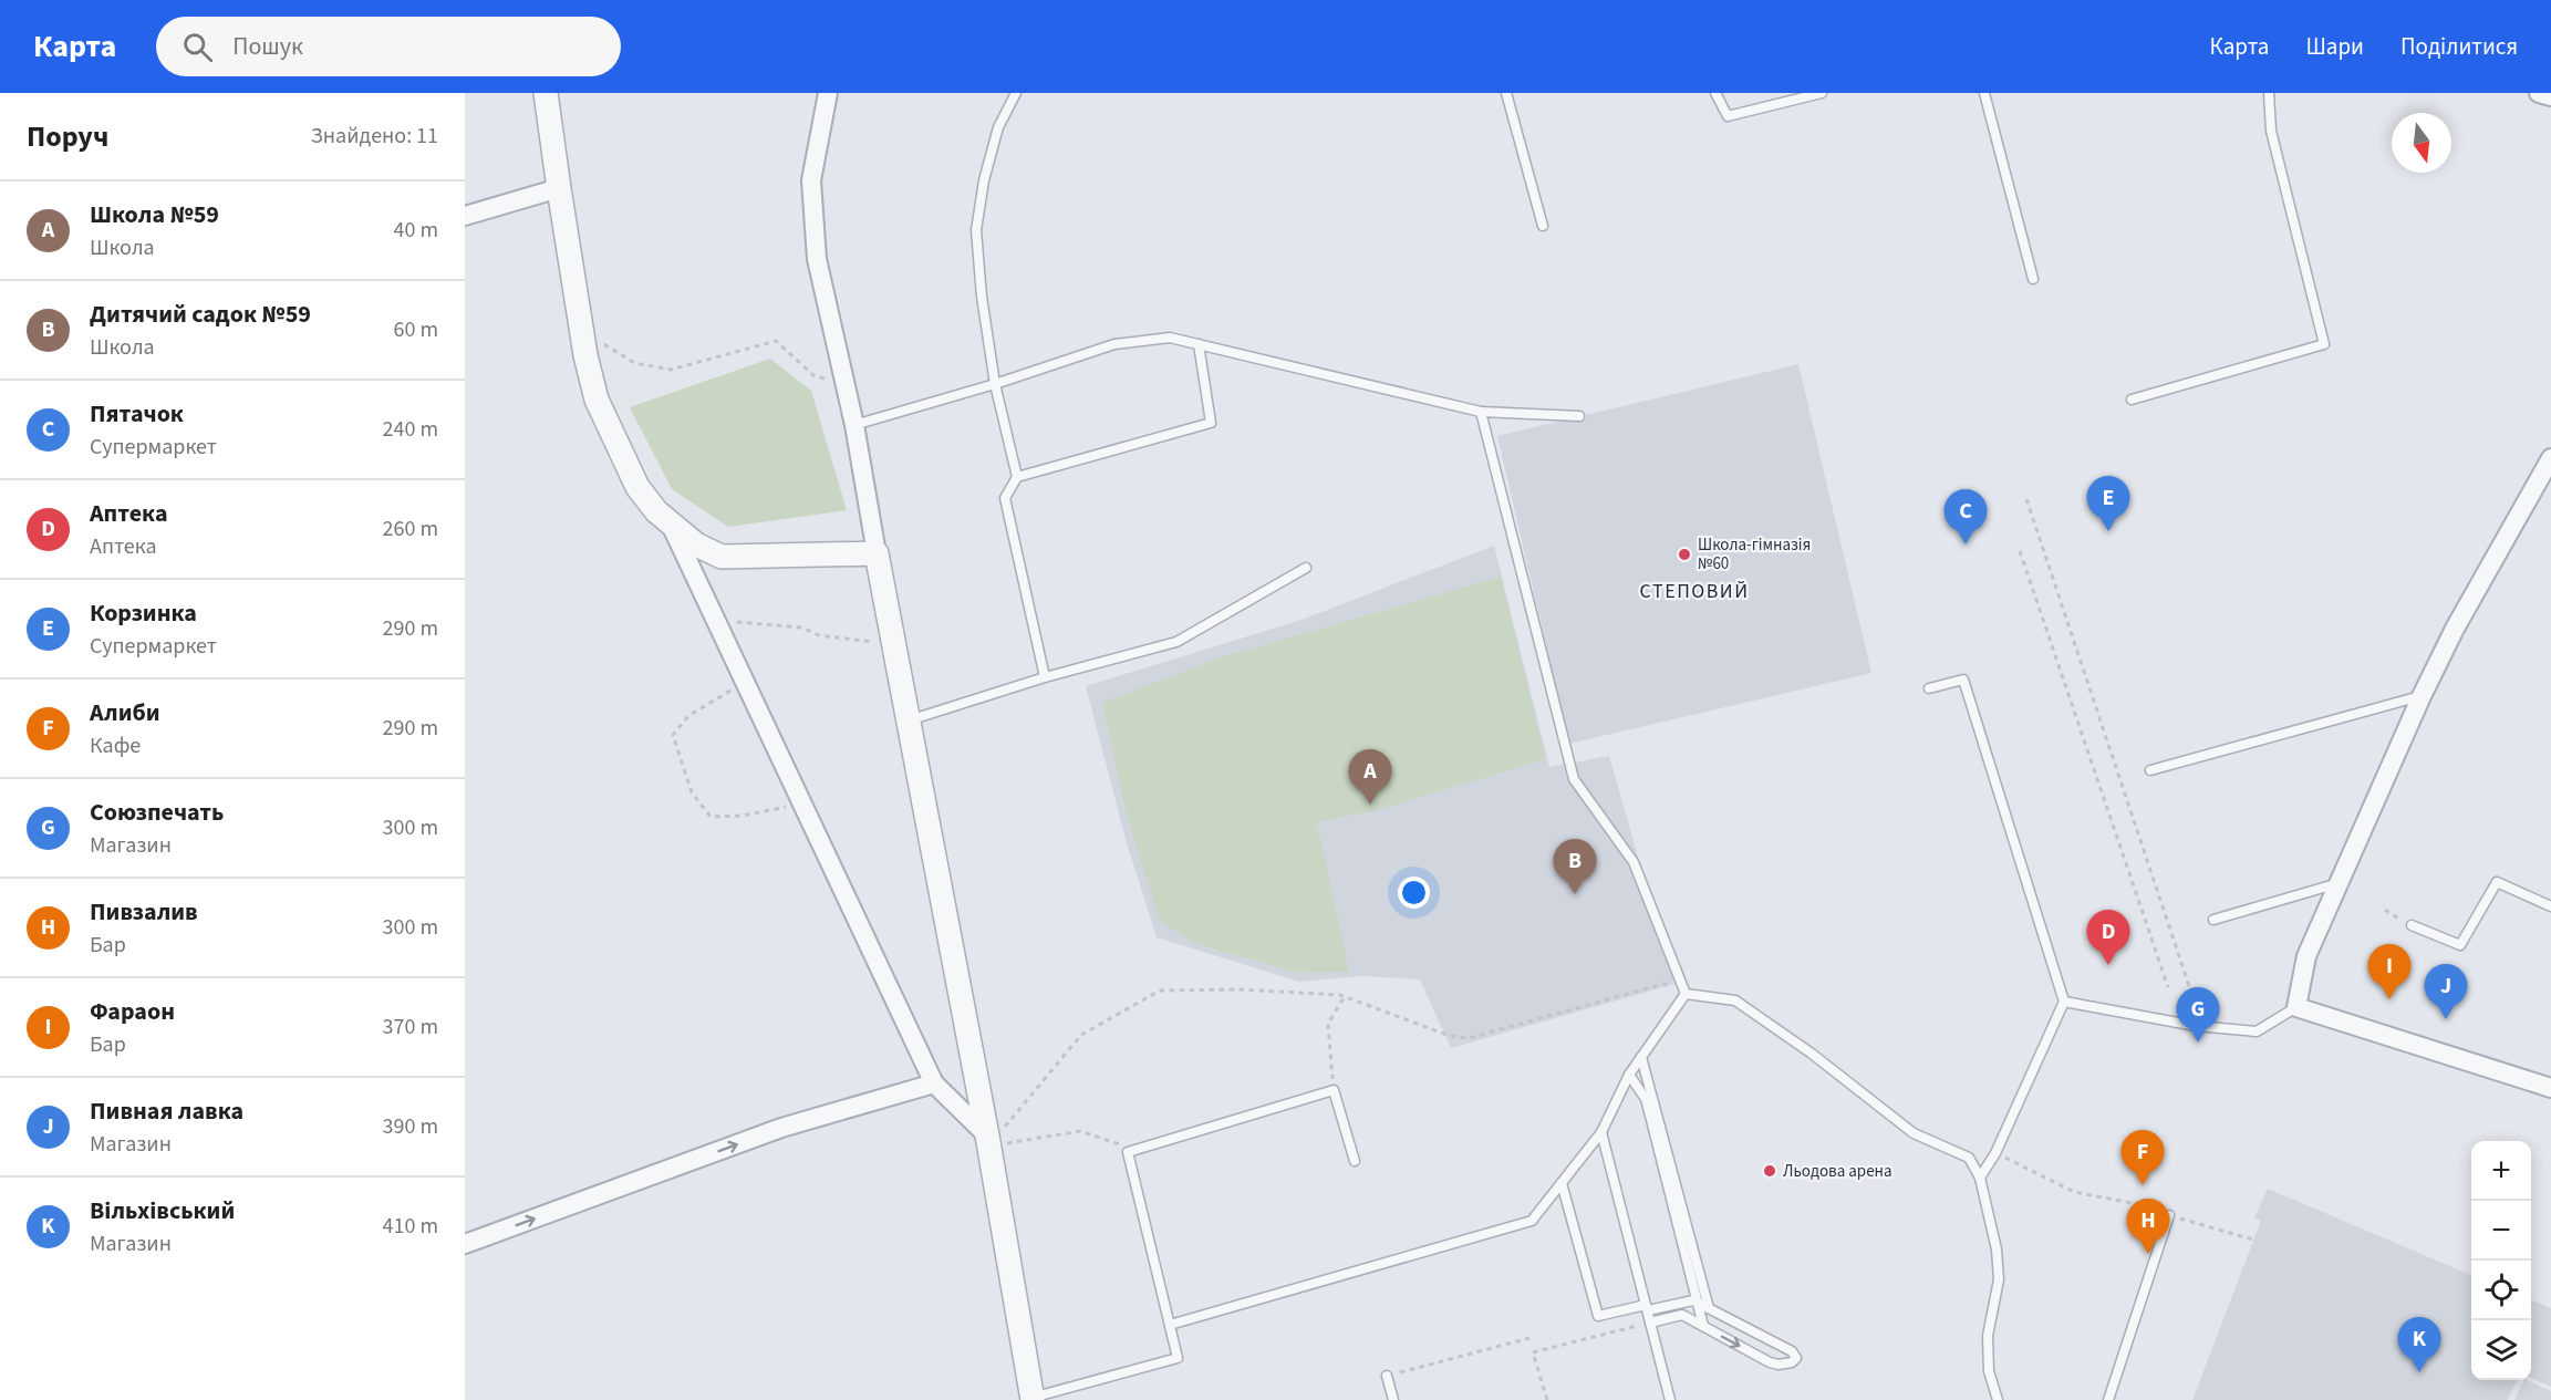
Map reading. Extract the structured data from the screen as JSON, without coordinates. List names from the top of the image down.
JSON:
{
  "districts": ["СТЕПОВИЙ"],
  "places": ["Школа-гімназія №60", "Льодова арена"],
  "north": "bottom",
  "page": {
    "header": "Карта",
    "search": "Пошук",
    "nav": ["Карта", "Шари", "Поділитися"],
    "heading": ["Поруч", "Знайдено: 11"],
    "list": [
      {
        "mark": "A",
        "name": "Школа №59",
        "note": "Школа",
        "value": "40 m"
      },
      {
        "mark": "B",
        "name": "Дитячий садок №59",
        "note": "Школа",
        "value": "60 m"
      },
      {
        "mark": "C",
        "name": "Пятачок",
        "note": "Супермаркет",
        "value": "240 m"
      },
      {
        "mark": "D",
        "name": "Аптека",
        "note": "Аптека",
        "value": "260 m"
      },
      {
        "mark": "E",
        "name": "Корзинка",
        "note": "Супермаркет",
        "value": "290 m"
      },
      {
        "mark": "F",
        "name": "Алиби",
        "note": "Кафе",
        "value": "290 m"
      },
      {
        "mark": "G",
        "name": "Союзпечать",
        "note": "Магазин",
        "value": "300 m"
      },
      {
        "mark": "H",
        "name": "Пивзалив",
        "note": "Бар",
        "value": "300 m"
      },
      {
        "mark": "I",
        "name": "Фараон",
        "note": "Бар",
        "value": "370 m"
      },
      {
        "mark": "J",
        "name": "Пивная лавка",
        "note": "Магазин",
        "value": "390 m"
      },
      {
        "mark": "K",
        "name": "Вільхівський",
        "note": "Магазин",
        "value": "410 m"
      }
    ],
    "pins": [
      "E",
      "C",
      "A",
      "B",
      "D",
      "I",
      "J",
      "G",
      "F",
      "H",
      "K"
    ],
    "map_buttons": ["+", "−"]
  }
}
